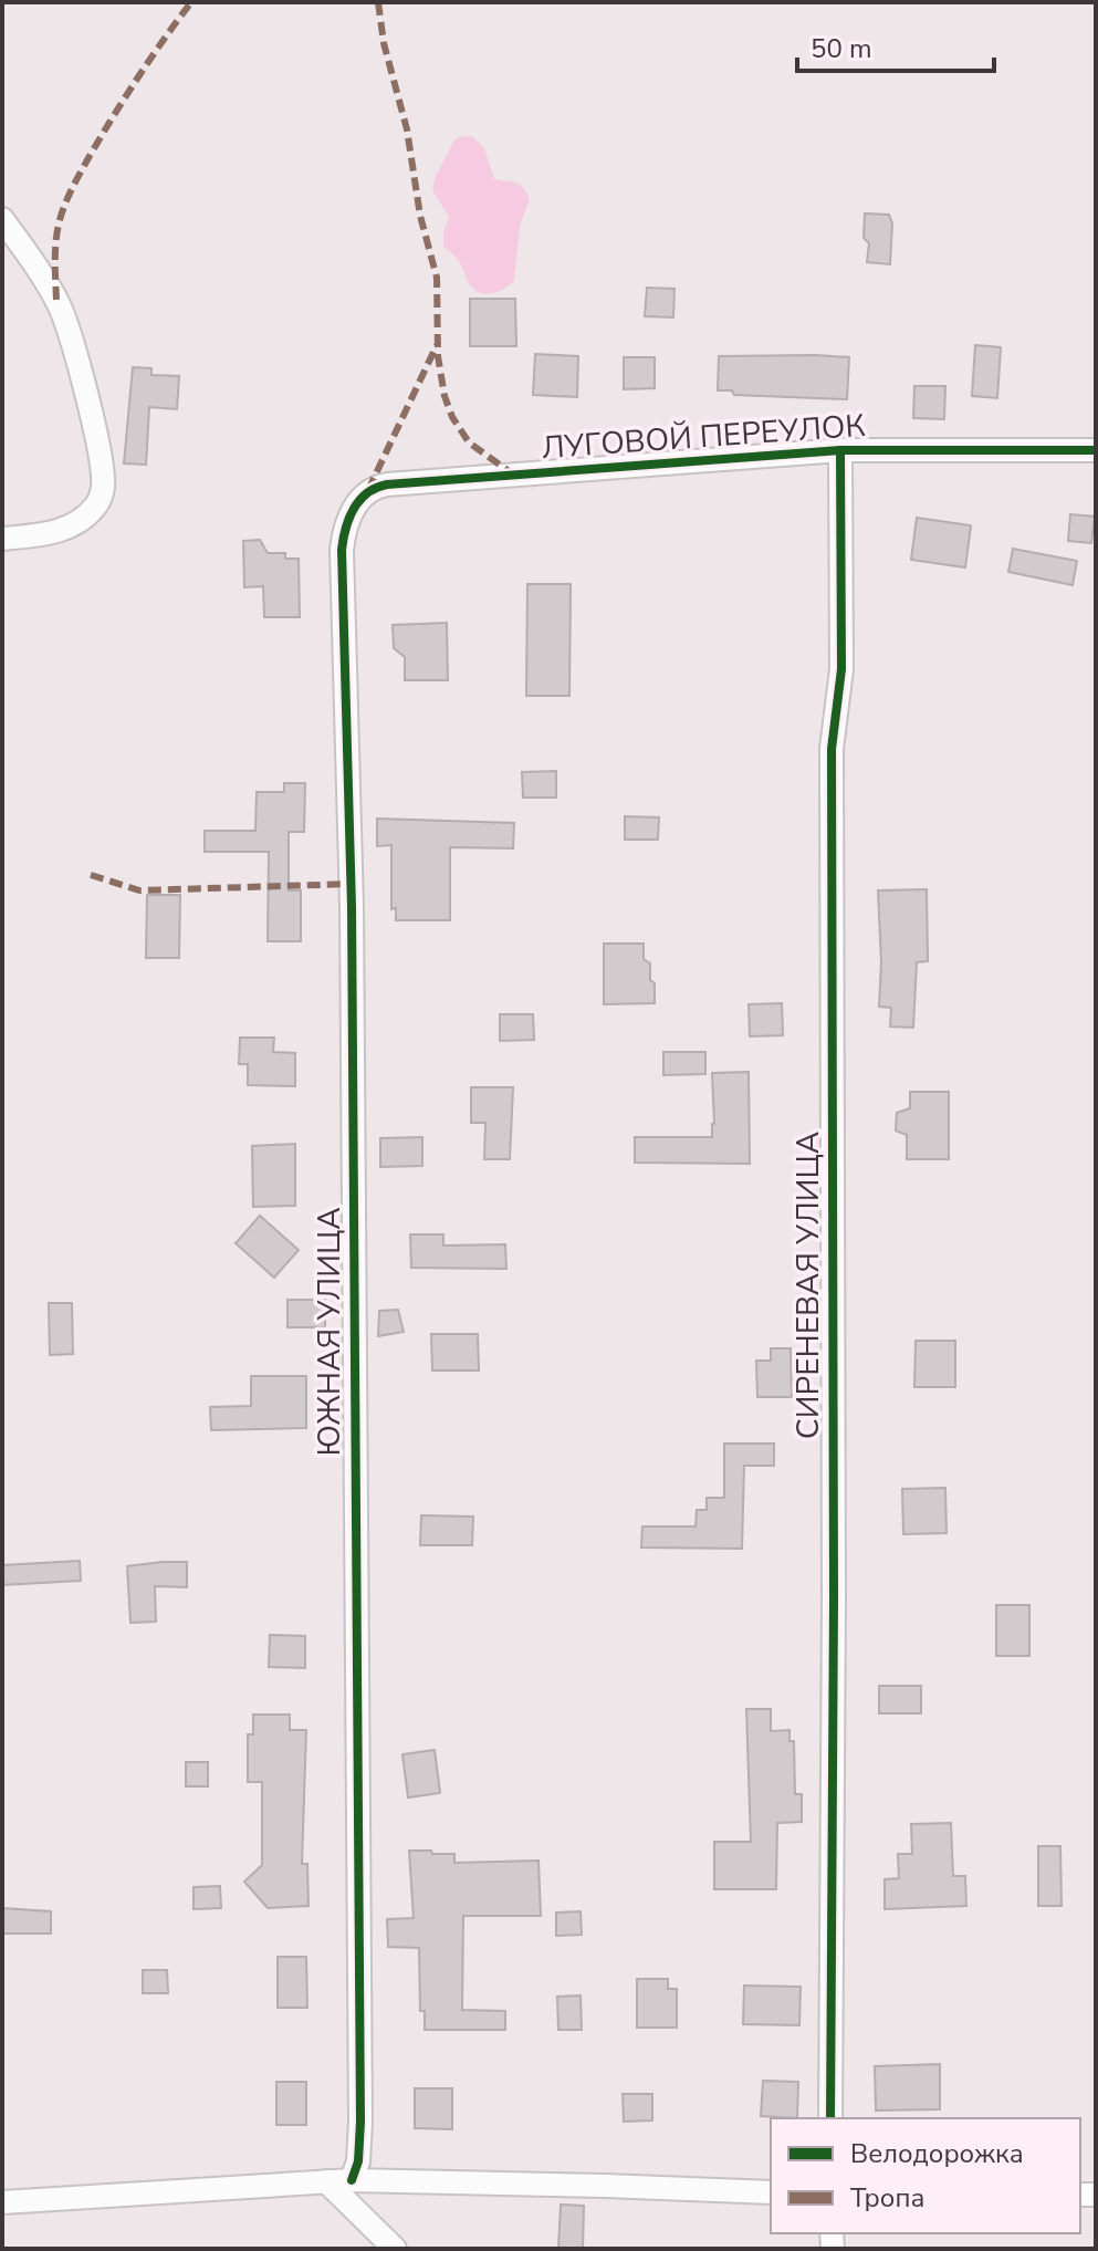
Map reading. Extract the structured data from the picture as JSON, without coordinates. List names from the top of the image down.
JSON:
{
  "streets": {
    "street": ["ЛУГОВОЙ ПЕРЕУЛОК", "СИРЕНЕВАЯ УЛИЦА", "ЮЖНАЯ УЛИЦА"]
  },
  "crossings": [
    ["ЛУГОВОЙ ПЕРЕУЛОК", "СИРЕНЕВАЯ УЛИЦА"],
    ["ЛУГОВОЙ ПЕРЕУЛОК", "ЮЖНАЯ УЛИЦА"]
  ],
  "legend": ["Велодорожка", "Тропа"],
  "scale_bar": "50 m"
}
